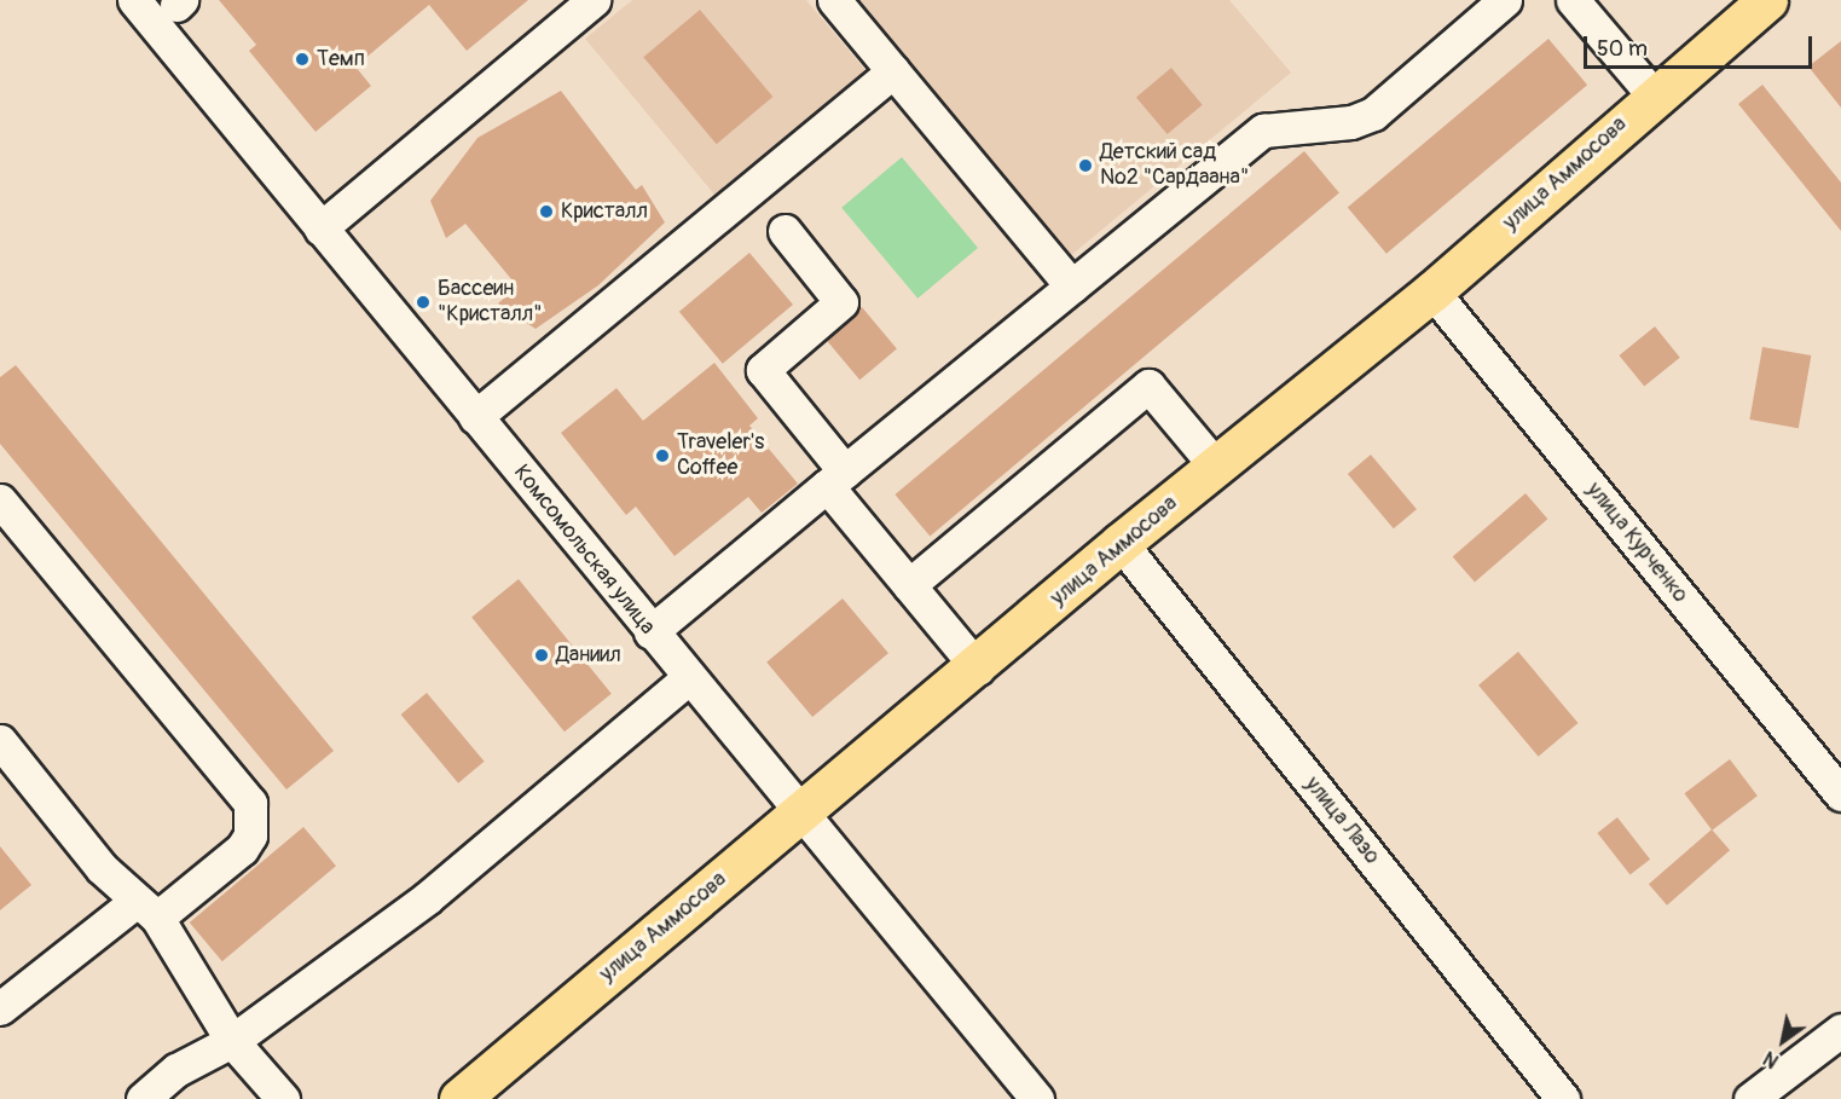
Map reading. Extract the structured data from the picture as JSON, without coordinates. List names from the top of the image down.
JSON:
{
  "streets": {
    "main road": ["улица Аммосова"],
    "street": ["улица Курченко", "Комсомольская улица", "улица Лазо"]
  },
  "crossings": [
    ["улица Аммосова", "улица Курченко"],
    ["улица Аммосова", "Комсомольская улица"],
    ["улица Аммосова", "улица Лазо"]
  ],
  "places": [
    "Темп",
    "Детский сад №2 \"Сардаана\"",
    "Кристалл",
    "Бассеин \"Кристалл\"",
    "Traveler's Coffee",
    "Даниил"
  ],
  "scale_bar": "50 m",
  "north": "bottom left"
}
